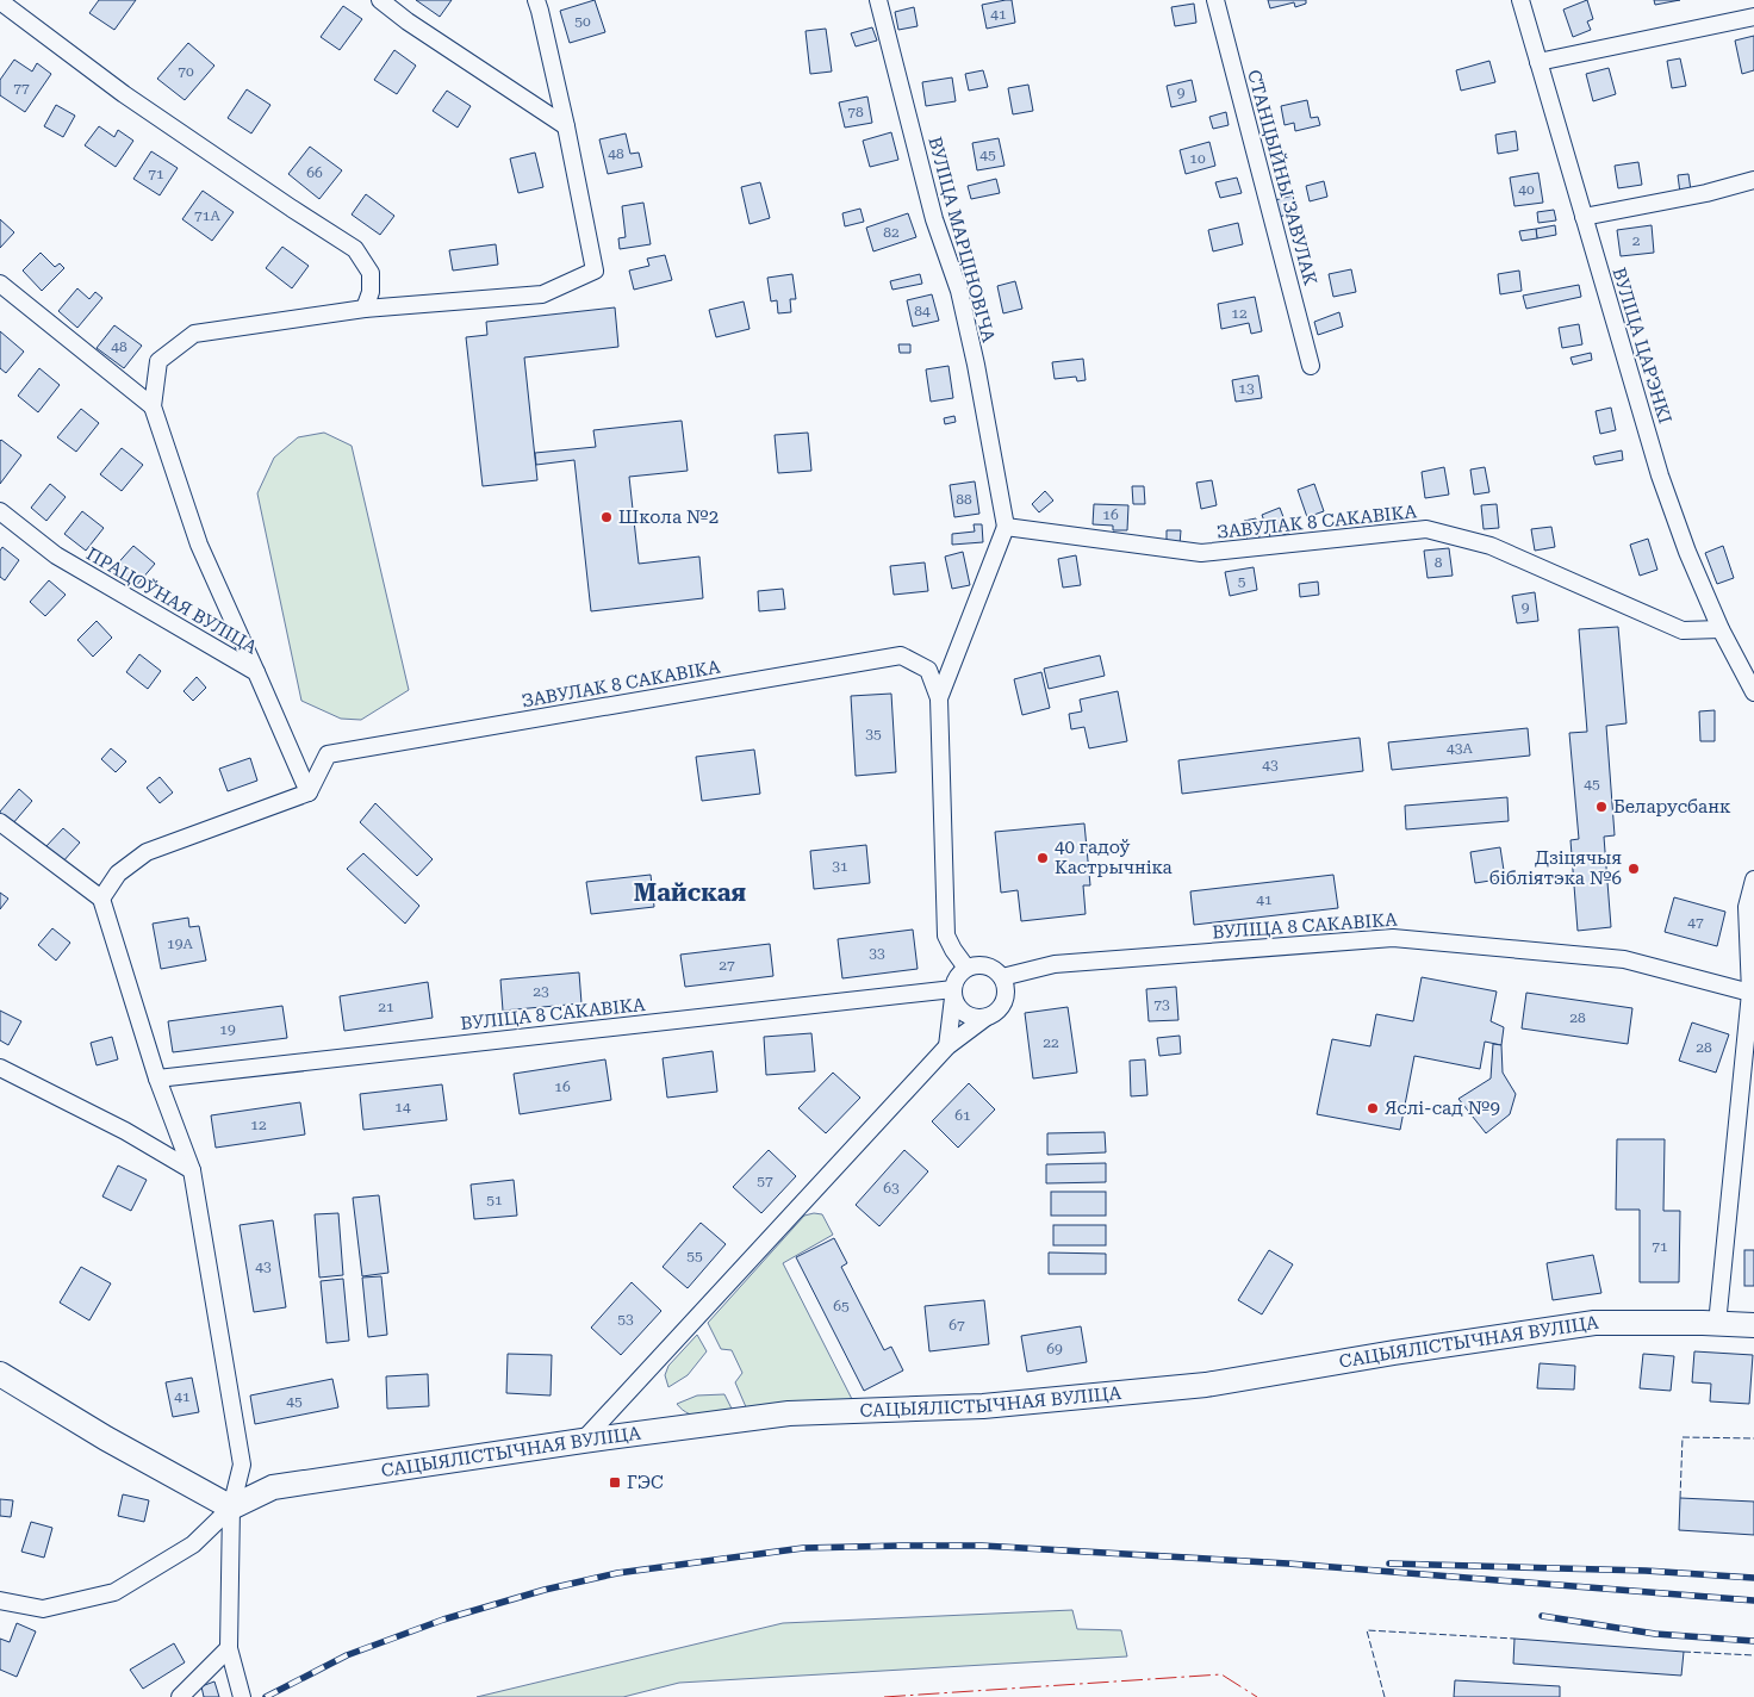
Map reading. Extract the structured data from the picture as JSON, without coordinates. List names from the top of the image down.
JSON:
{
  "streets": {
    "street": [
      "СТАНЦЫЙНЫ ЗАВУЛАК",
      "ВУЛІЦА МАРЦІНОВІЧА",
      "ВУЛІЦА ЦАРЭНКІ",
      "ЗАВУЛАК 8 САКАВІКА",
      "ПРАЦОЎНАЯ ВУЛІЦА",
      "ВУЛІЦА 8 САКАВІКА",
      "САЦЫЯЛІСТЫЧНАЯ ВУЛІЦА"
    ]
  },
  "crossings": [
    ["ВУЛІЦА МАРЦІНОВІЧА", "ЗАВУЛАК 8 САКАВІКА"],
    ["ВУЛІЦА ЦАРЭНКІ", "ЗАВУЛАК 8 САКАВІКА"],
    ["ЗАВУЛАК 8 САКАВІКА", "ПРАЦОЎНАЯ ВУЛІЦА"]
  ],
  "districts": ["Майская"],
  "places": {
    "other": [
      "Школа №2",
      "Беларусбанк",
      "40 гадоў Кастрычніка",
      "Дзіцячыя бібліятэка №6",
      "Яслі-сад №9"
    ],
    "transit": ["ГЭС"]
  },
  "house_numbers": [
    "41",
    "50",
    "70",
    "77",
    "9",
    "78",
    "48",
    "45",
    "10",
    "66",
    "71",
    "40",
    "71А",
    "82",
    "2",
    "84",
    "12",
    "48",
    "13",
    "88",
    "16",
    "8",
    "5",
    "9",
    "35",
    "43А",
    "43",
    "45",
    "31",
    "41",
    "47",
    "19А",
    "33",
    "27",
    "23",
    "73",
    "21",
    "28",
    "19",
    "22",
    "28",
    "16",
    "14",
    "61",
    "12",
    "57",
    "63",
    "51",
    "71",
    "55",
    "43",
    "65",
    "53",
    "67",
    "69",
    "41",
    "45"
  ]
}
